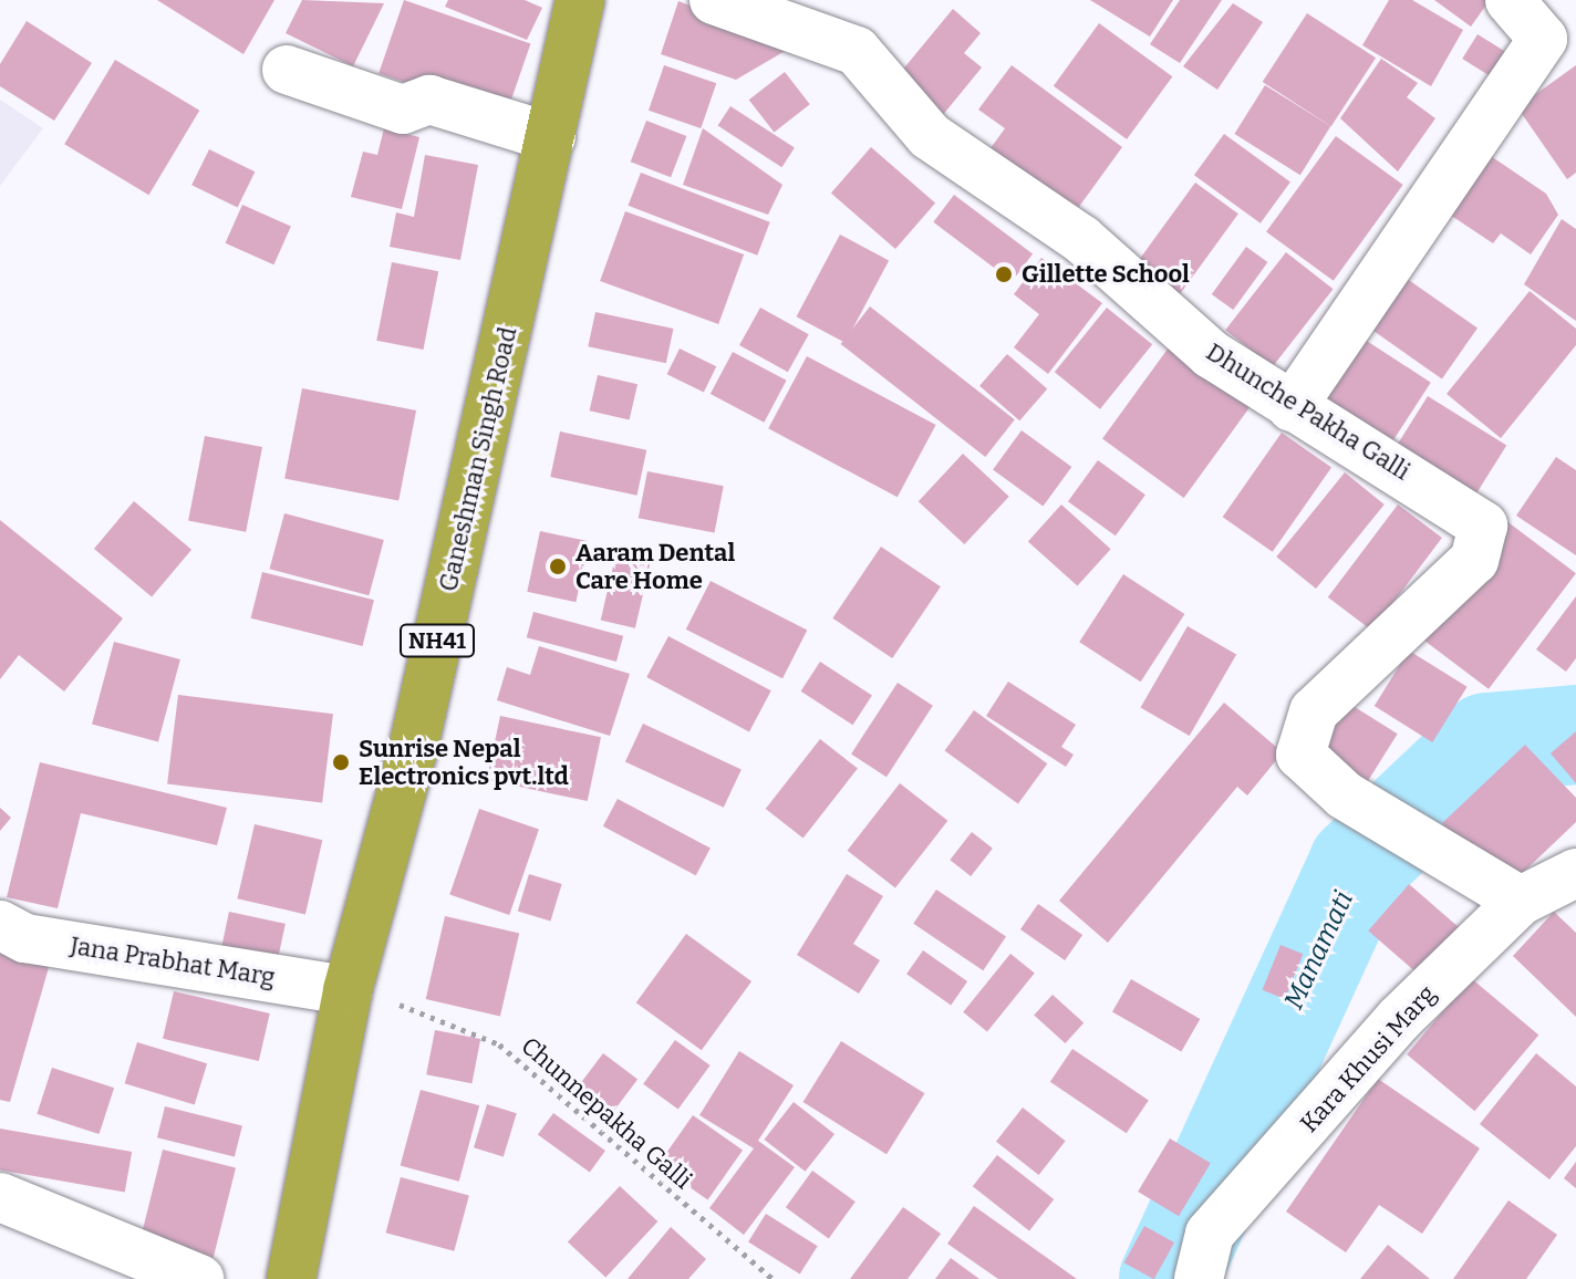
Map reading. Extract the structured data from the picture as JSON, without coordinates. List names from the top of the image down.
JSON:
{
  "streets": {
    "highway": ["Ganeshman Singh Road", "NH41"],
    "street": ["Dhunche Pakha Galli", "Jana Prabhat Marg", "Kara Khusi Marg"],
    "path": ["Chunnepakha Galli"]
  },
  "crossings": [
    ["Dhunche Pakha Galli", "Kara Khusi Marg"],
    ["Ganeshman Singh Road", "Jana Prabhat Marg"],
    ["Ganeshman Singh Road", "Chunnepakha Galli"],
    ["Jana Prabhat Marg", "Chunnepakha Galli"]
  ],
  "water": ["Manamati"],
  "places": ["Gillette School", "Aaram Dental Care Home", "Sunrise Nepal Electronics pvt.ltd"]
}
